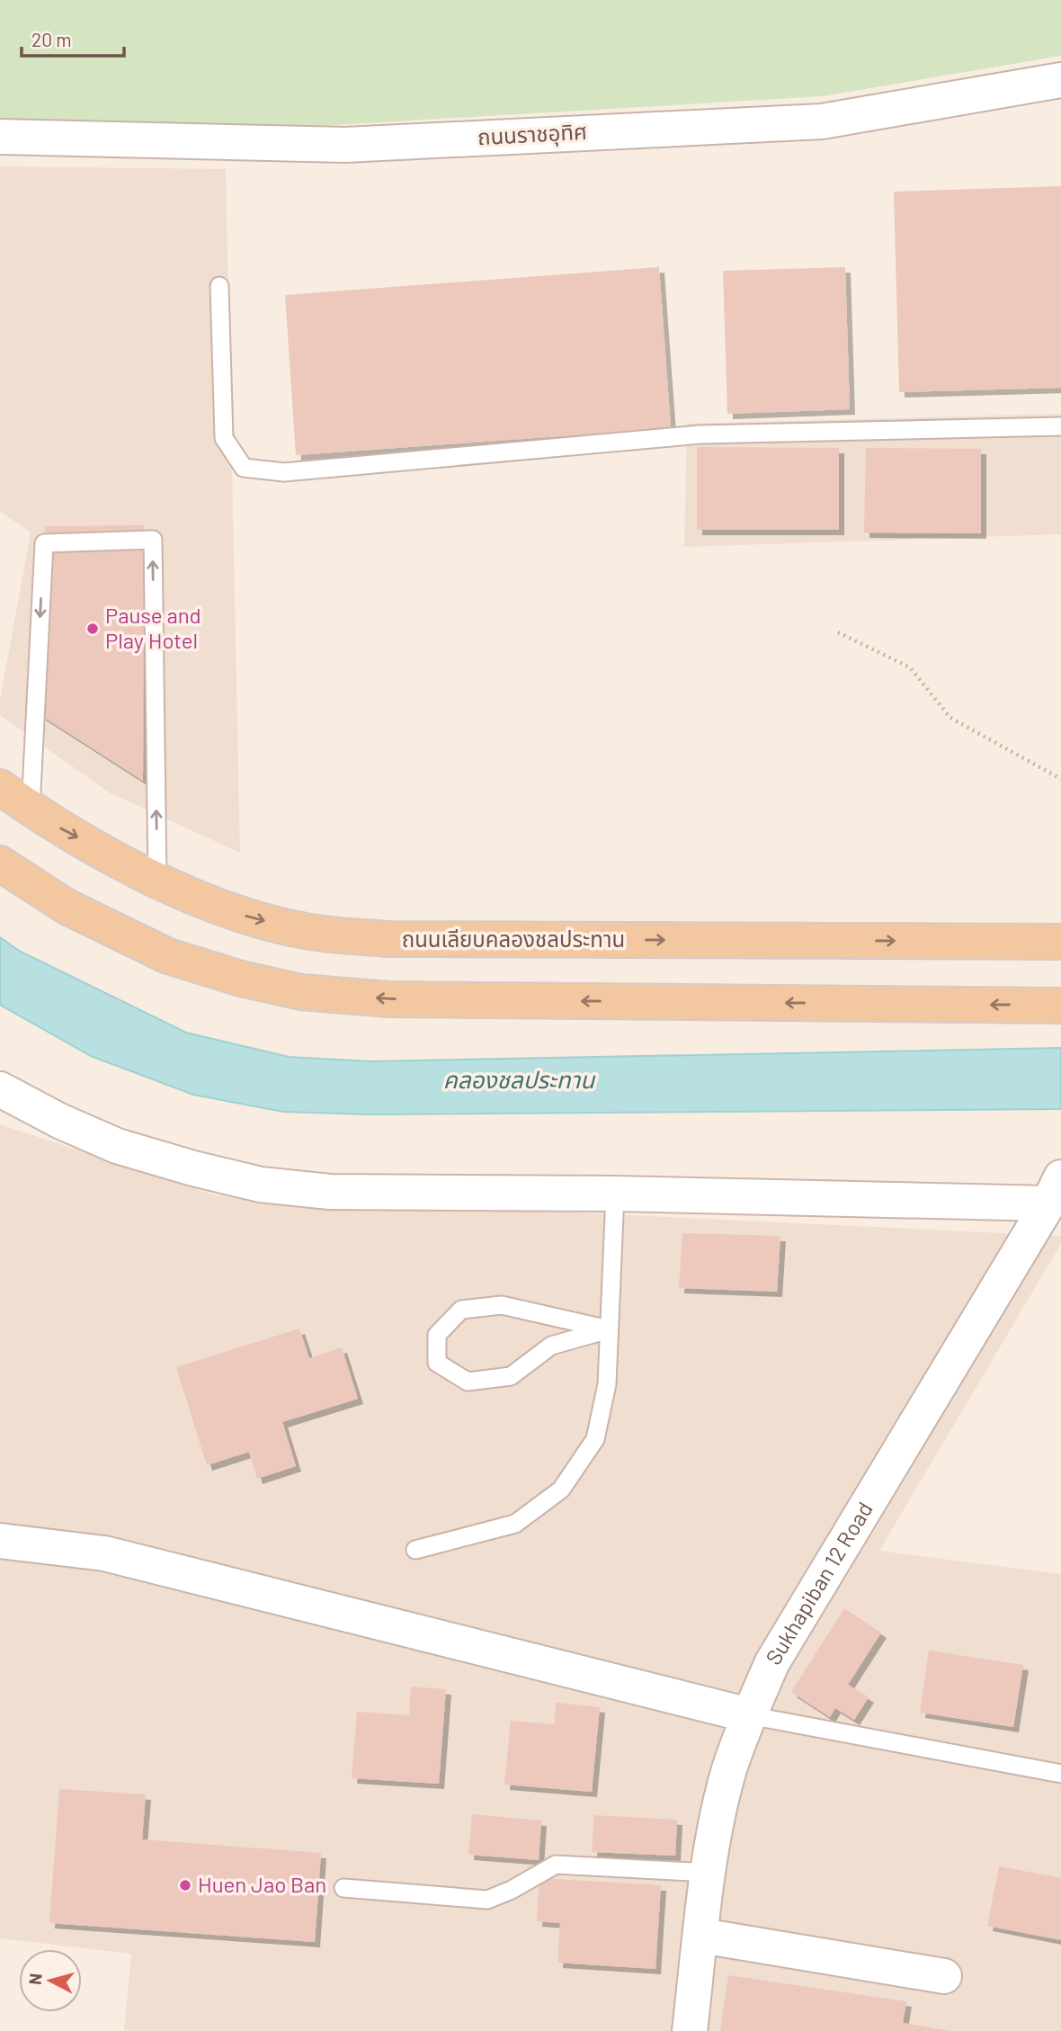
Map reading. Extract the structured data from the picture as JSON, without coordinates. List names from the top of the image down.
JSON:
{
  "streets": {
    "main road": ["ถนนเลียบคลองชลประทาน"],
    "street": ["ถนนราชอุทิศ", "Sukhapiban 12 Road"]
  },
  "water": ["คลองชลประทาน"],
  "places": ["Pause and Play Hotel", "Huen Jao Ban"],
  "scale_bar": "20 m",
  "north": "left"
}
